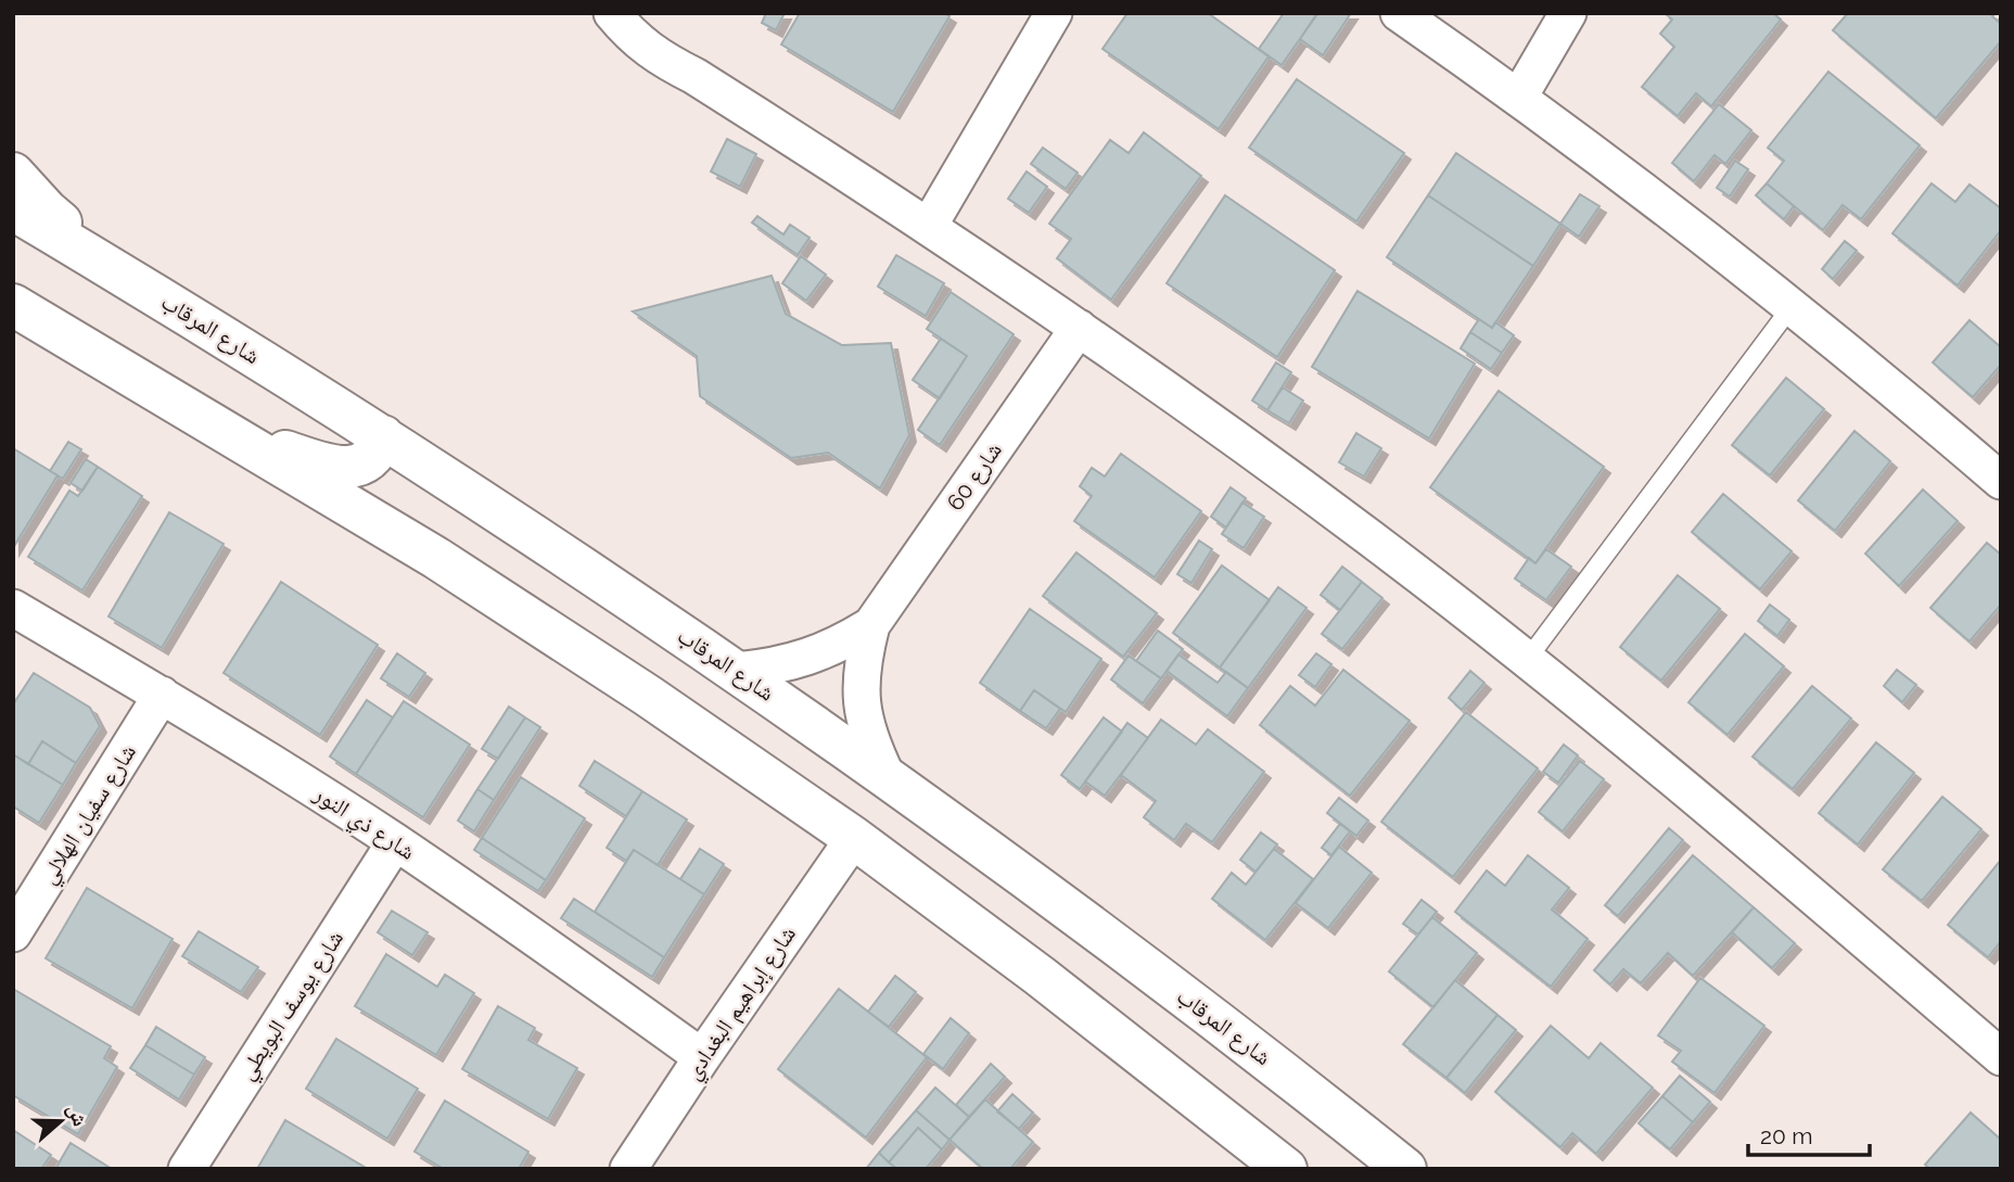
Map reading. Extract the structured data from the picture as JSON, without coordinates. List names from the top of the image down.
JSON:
{
  "streets": {
    "main road": ["شارع المرقاب"],
    "street": [
      "شارع 60",
      "شارع سفيان الهلالي",
      "شارع ذي النور",
      "شارع إبراهيم البغدادي",
      "شارع يوسف البويطي"
    ]
  },
  "crossings": [
    ["شارع المرقاب", "شارع 60"],
    ["شارع سفيان الهلالي", "شارع ذي النور"],
    ["شارع ذي النور", "شارع إبراهيم البغدادي"],
    ["شارع ذي النور", "شارع يوسف البويطي"]
  ],
  "scale_bar": "20 m",
  "north": "right"
}
